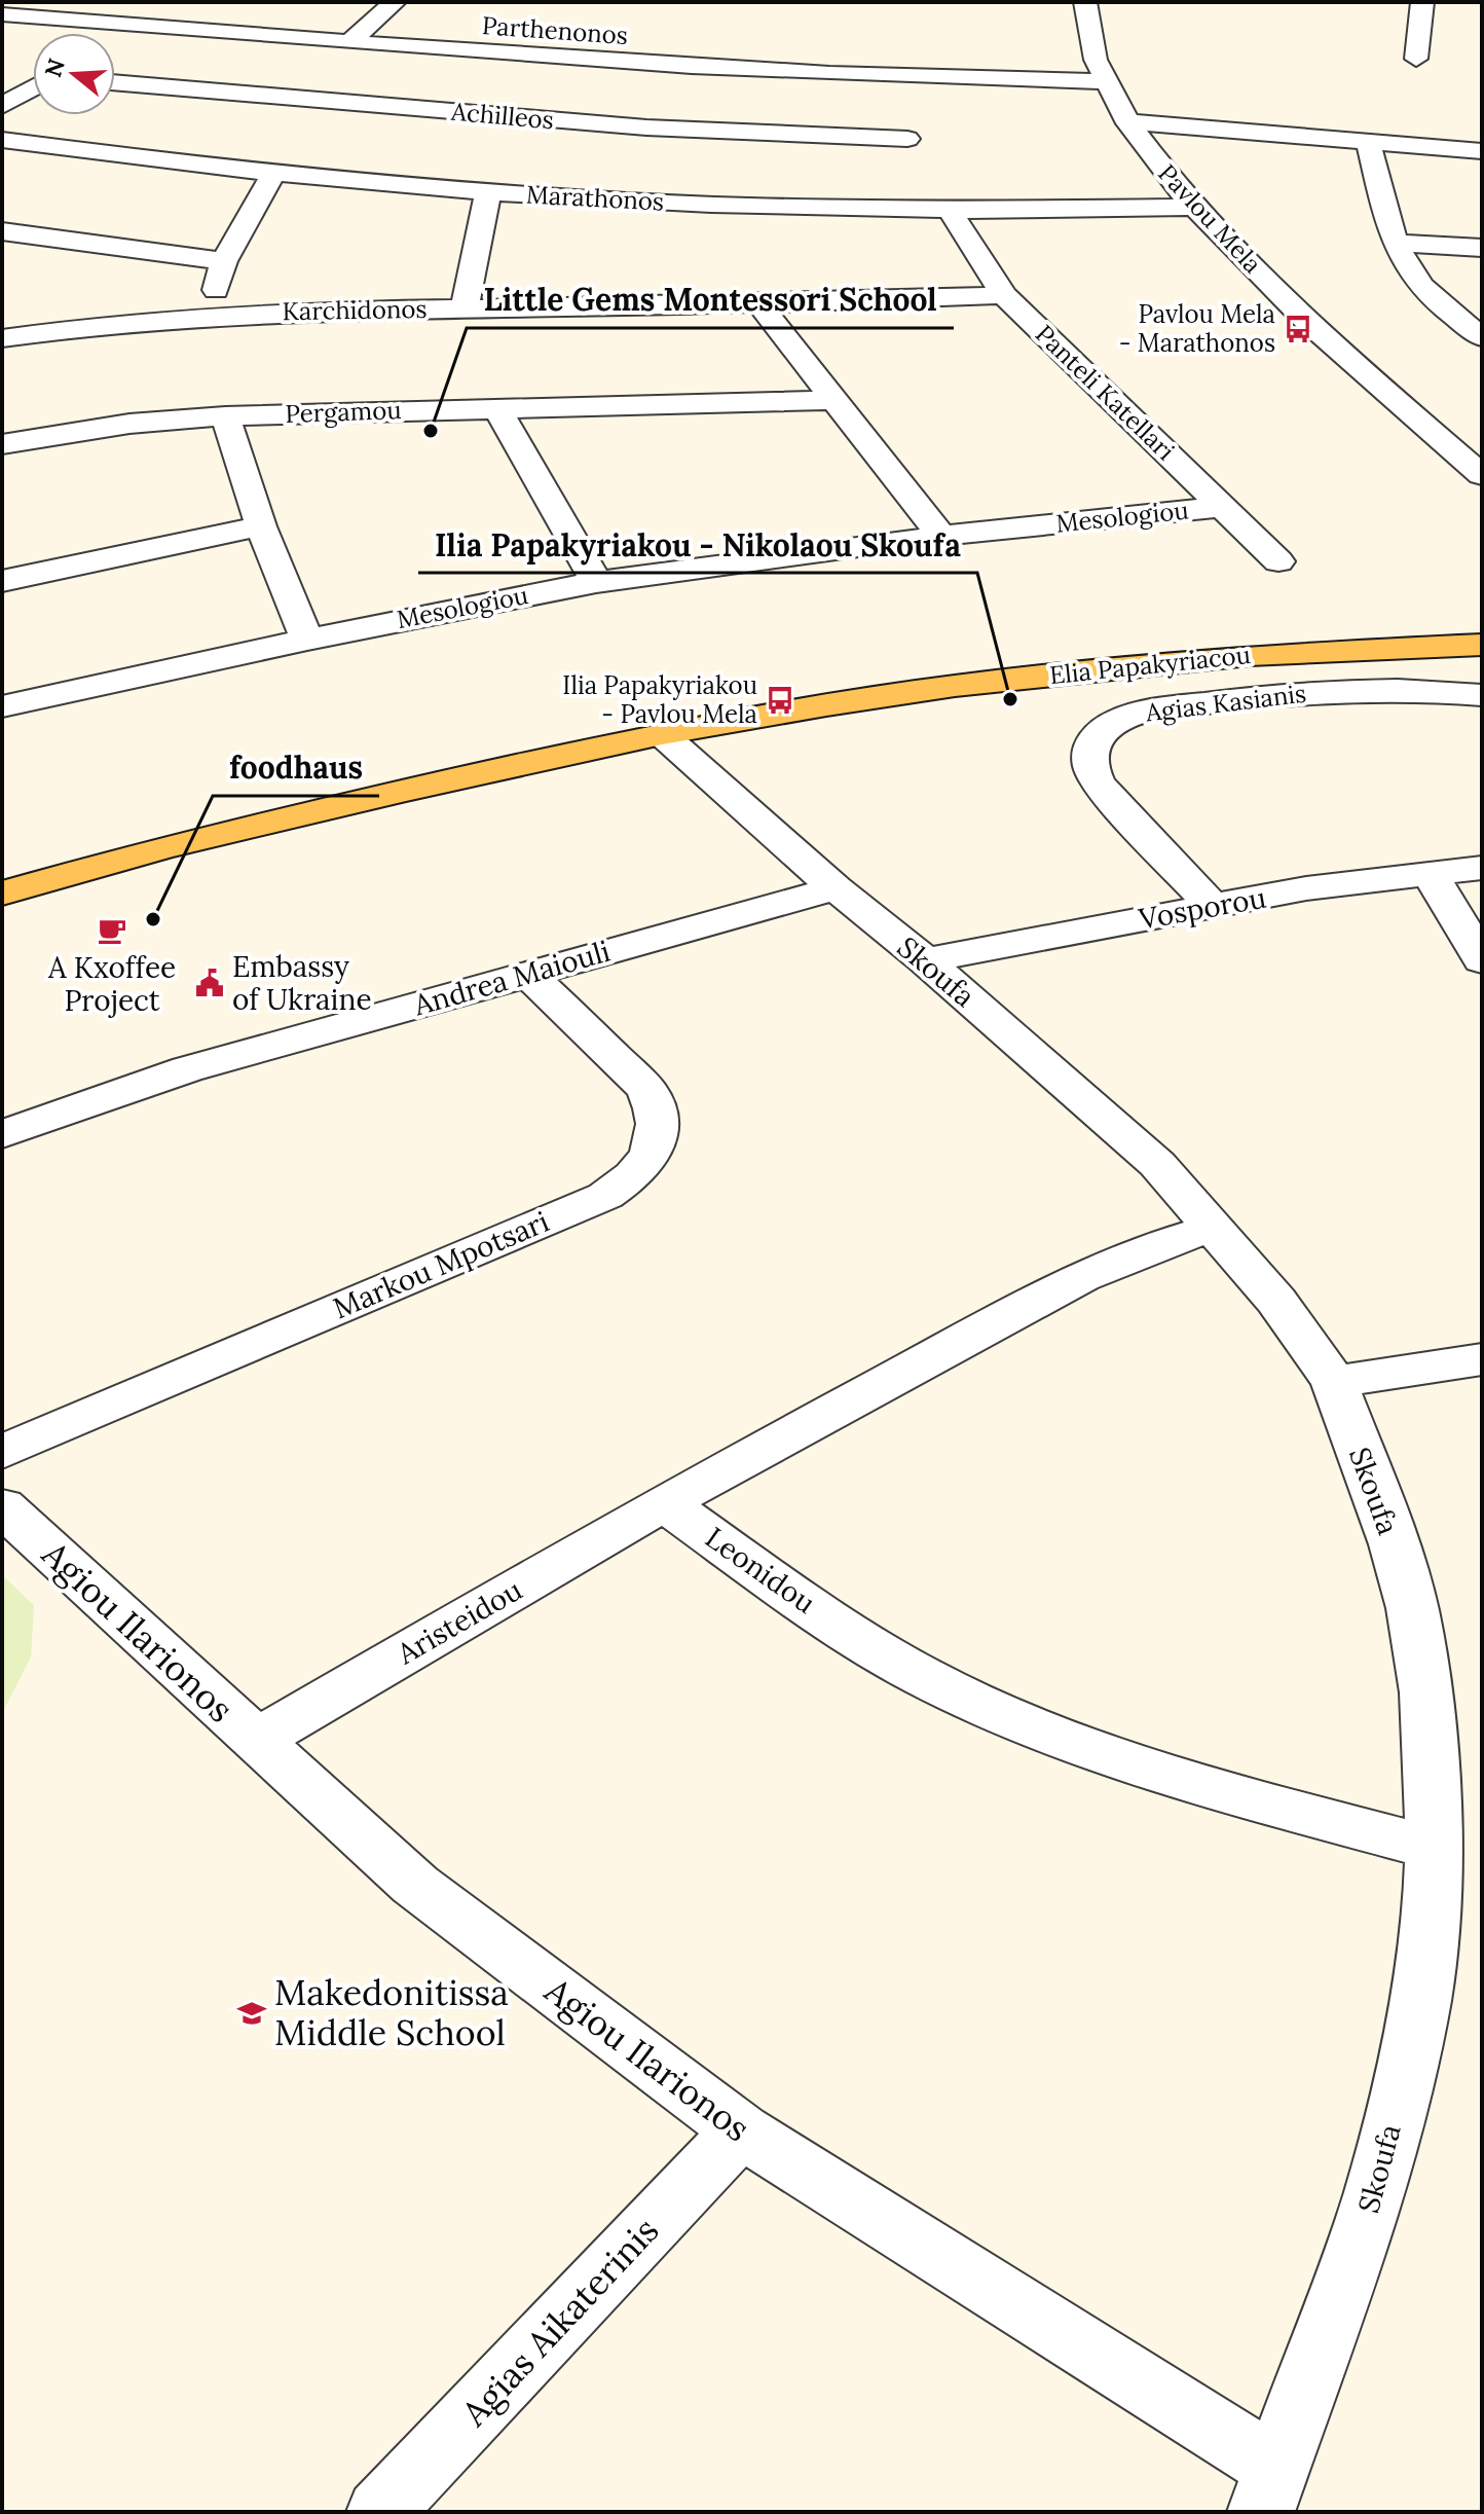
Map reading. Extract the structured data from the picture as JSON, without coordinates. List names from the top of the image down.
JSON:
{
  "streets": {
    "main road": ["Elia Papakyriacou"],
    "street": [
      "Parthenonos",
      "Achilleos",
      "Marathonos",
      "Pavlou Mela",
      "Karchidonos",
      "Panteli Katellari",
      "Pergamou",
      "Mesologiou",
      "Agias Kasianis",
      "Vosporou",
      "Skoufa",
      "Andrea Maiouli",
      "Markou Mpotsari",
      "Leonidou",
      "Aristeidou",
      "Agiou Ilarionos",
      "Agias Aikaterinis"
    ]
  },
  "crossings": [
    ["Parthenonos", "Pavlou Mela"],
    ["Marathonos", "Pavlou Mela"],
    ["Marathonos", "Panteli Katellari"],
    ["Karchidonos", "Panteli Katellari"],
    ["Panteli Katellari", "Mesologiou"],
    ["Elia Papakyriacou", "Skoufa"],
    ["Agias Kasianis", "Vosporou"],
    ["Vosporou", "Skoufa"],
    ["Skoufa", "Andrea Maiouli"],
    ["Skoufa", "Leonidou"],
    ["Skoufa", "Agiou Ilarionos"],
    ["Andrea Maiouli", "Markou Mpotsari"],
    ["Leonidou", "Aristeidou"],
    ["Aristeidou", "Agiou Ilarionos"],
    ["Agiou Ilarionos", "Agias Aikaterinis"]
  ],
  "places": {
    "bus stop": ["Pavlou Mela - Marathonos", "Ilia Papakyriakou - Pavlou Mela"],
    "other": ["Little Gems Montessori School", "Ilia Papakyriakou - Nikolaou Skoufa", "foodhaus"],
    "cafe": ["A Kxoffee Project"],
    "public building": ["Embassy of Ukraine"],
    "school or university": ["Makedonitissa Middle School"]
  },
  "north": "left"
}
